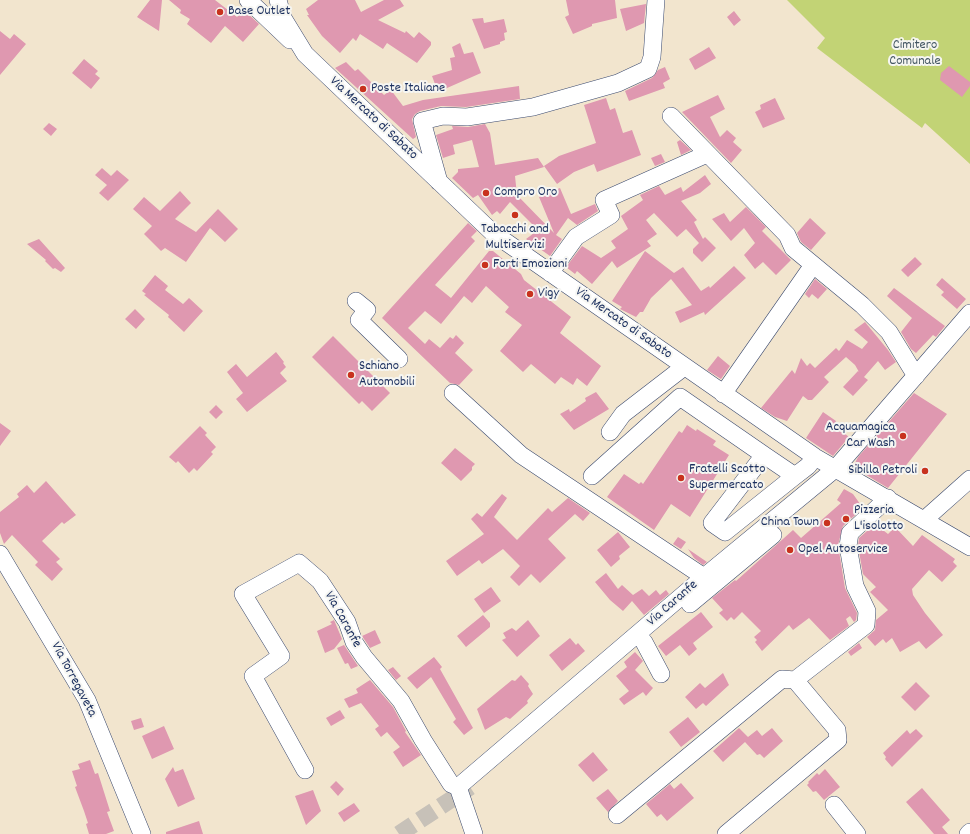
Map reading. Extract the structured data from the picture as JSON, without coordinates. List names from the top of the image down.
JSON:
{
  "streets": {
    "street": ["Via Mercato di Sabato", "Via Caranfe", "Via Torregaveta"]
  },
  "crossings": [
    ["Via Mercato di Sabato", "Via Caranfe"]
  ],
  "parks": ["Cimitero Comunale"],
  "places": [
    "Base Outlet",
    "Poste Italiane",
    "Compro Oro",
    "Tabacchi and Multiservizi",
    "Forti Emozioni",
    "Vigy",
    "Schiano Automobili",
    "Acquamagica Car Wash",
    "Sibilla Petroli",
    "Fratelli Scotto Supermercato",
    "Pizzeria L'isolotto",
    "China Town",
    "Opel Autoservice"
  ]
}
